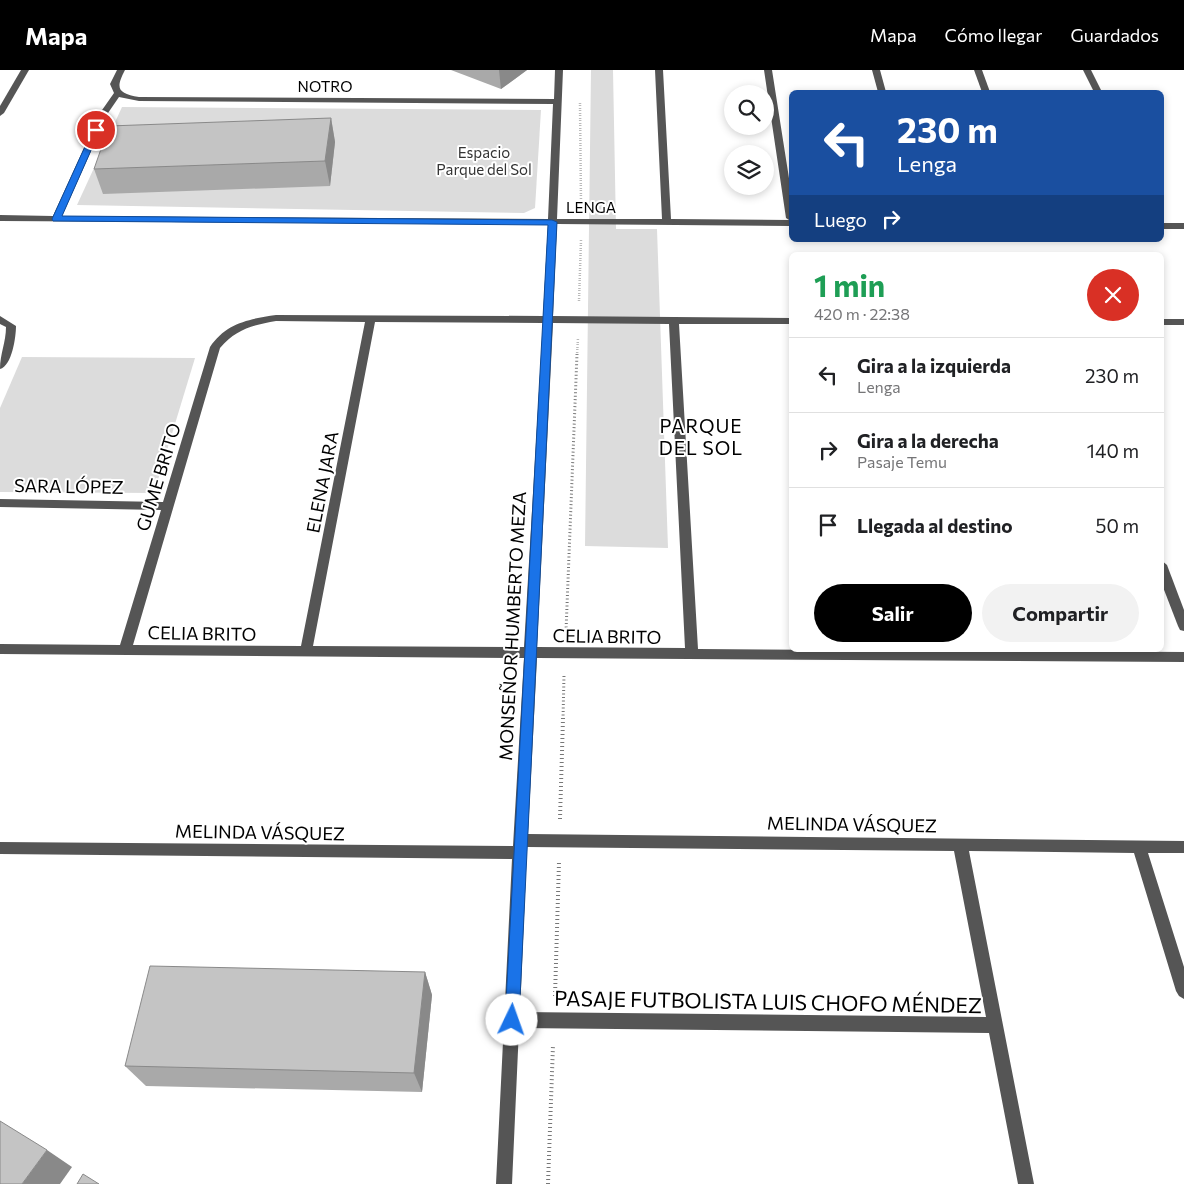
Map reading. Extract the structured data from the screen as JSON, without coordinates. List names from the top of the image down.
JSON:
{
  "streets": {
    "street": [
      "NOTRO",
      "LENGA",
      "GUME BRITO",
      "ELENA JARA",
      "SARA LÓPEZ",
      "MONSEÑOR HUMBERTO MEZA",
      "CELIA BRITO",
      "MELINDA VÁSQUEZ",
      "PASAJE FUTBOLISTA LUIS CHOFO MÉNDEZ"
    ]
  },
  "crossings": [
    ["NOTRO", "MONSEÑOR HUMBERTO MEZA"],
    ["LENGA", "MONSEÑOR HUMBERTO MEZA"],
    ["GUME BRITO", "ELENA JARA"],
    ["GUME BRITO", "SARA LÓPEZ"],
    ["GUME BRITO", "CELIA BRITO"],
    ["ELENA JARA", "CELIA BRITO"],
    ["MONSEÑOR HUMBERTO MEZA", "CELIA BRITO"],
    ["MONSEÑOR HUMBERTO MEZA", "MELINDA VÁSQUEZ"],
    ["MONSEÑOR HUMBERTO MEZA", "PASAJE FUTBOLISTA LUIS CHOFO MÉNDEZ"]
  ],
  "districts": ["PARQUE DEL SOL"],
  "parks": ["Espacio Parque del Sol"],
  "page": {
    "header": "Mapa",
    "nav": ["Mapa", "Cómo llegar", "Guardados"],
    "turn": ["230 m", "Lenga"],
    "then": "Luego",
    "heading": ["1 min", "420 m · 22:38"],
    "list": [
      {
        "name": "Gira a la izquierda",
        "note": "Lenga",
        "value": "230 m"
      },
      {
        "name": "Gira a la derecha",
        "note": "Pasaje Temu",
        "value": "140 m"
      },
      {
        "name": "Llegada al destino",
        "value": "50 m"
      }
    ],
    "buttons": ["Salir", "Compartir"]
  }
}
